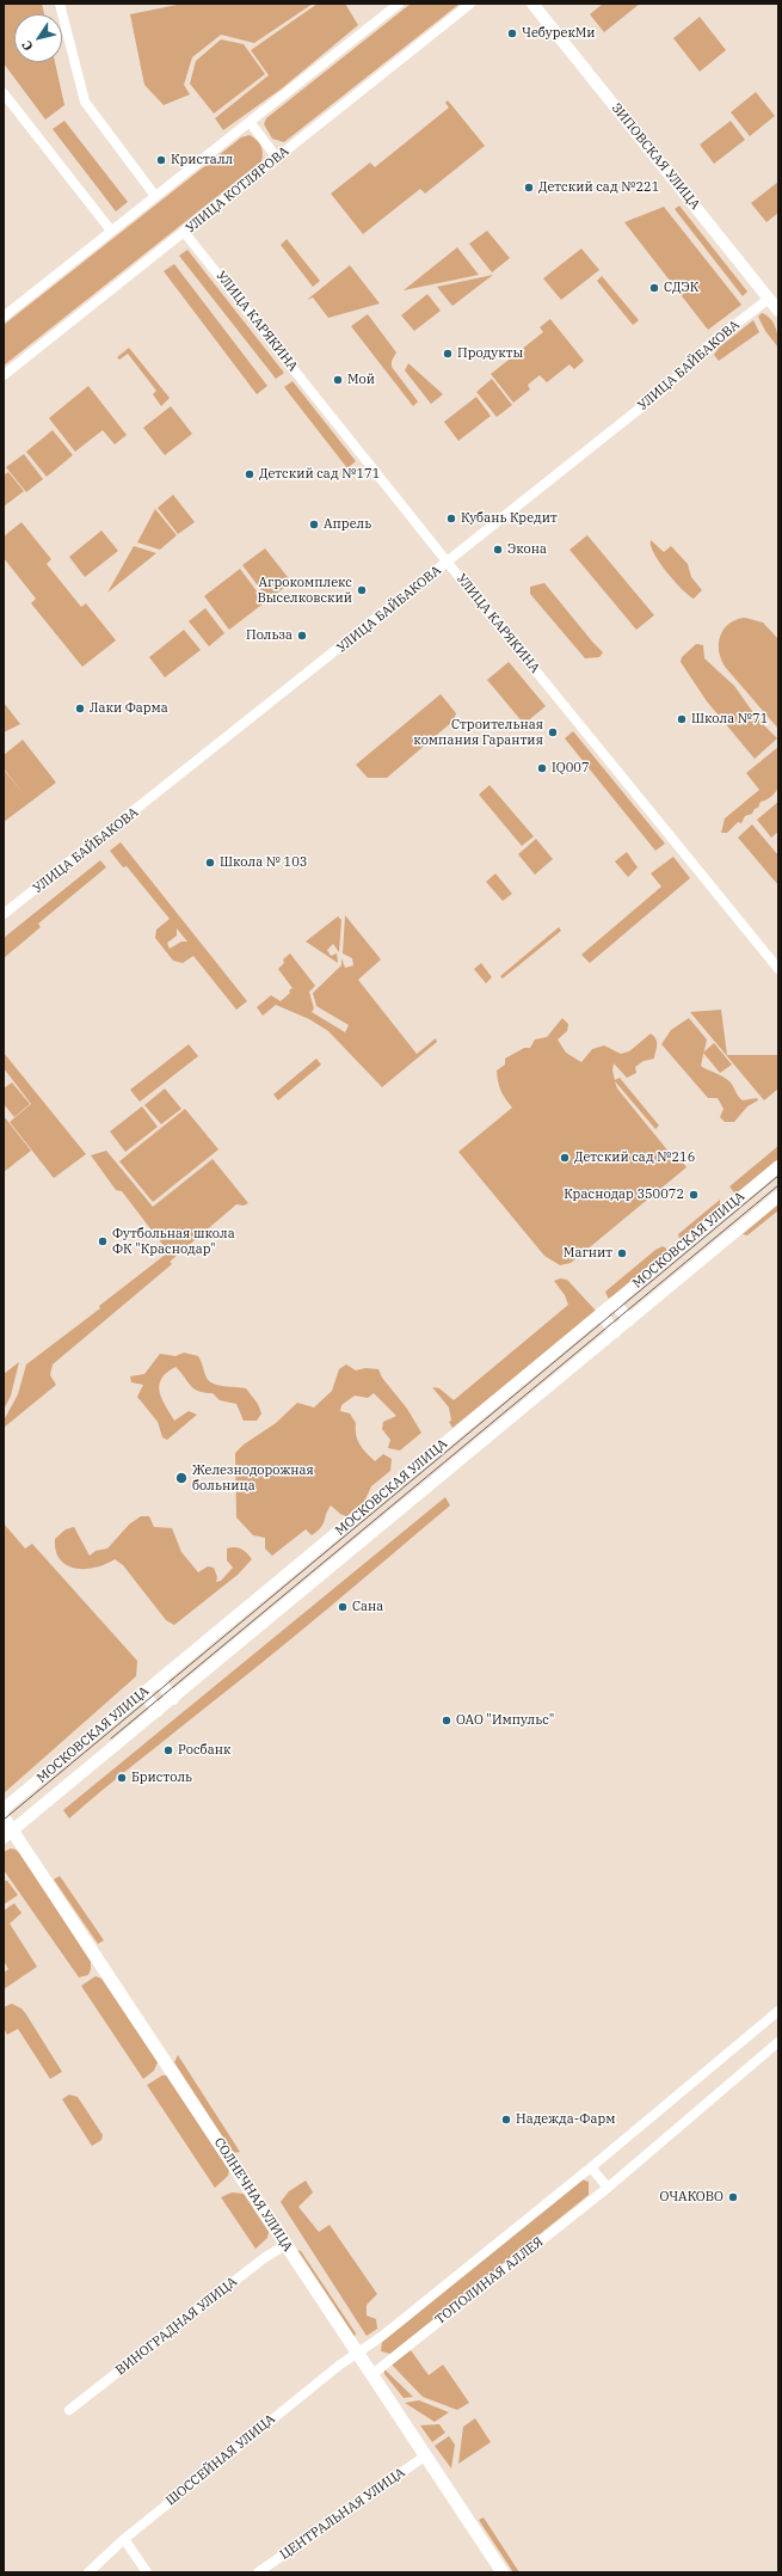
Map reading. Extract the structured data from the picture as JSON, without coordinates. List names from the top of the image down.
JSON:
{
  "streets": {
    "main road": ["СОЛНЕЧНАЯ УЛИЦА"],
    "street": [
      "ЗИПОВСКАЯ УЛИЦА",
      "УЛИЦА КОТЛЯРОВА",
      "УЛИЦА КАРЯКИНА",
      "УЛИЦА БАЙБАКОВА",
      "МОСКОВСКАЯ УЛИЦА",
      "ТОПОЛИНАЯ АЛЛЕЯ",
      "ВИНОГРАДНАЯ УЛИЦА",
      "ШОССЕЙНАЯ УЛИЦА",
      "ЦЕНТРАЛЬНАЯ УЛИЦА"
    ]
  },
  "crossings": [
    ["ЗИПОВСКАЯ УЛИЦА", "УЛИЦА БАЙБАКОВА"],
    ["УЛИЦА КОТЛЯРОВА", "УЛИЦА КАРЯКИНА"],
    ["УЛИЦА КАРЯКИНА", "УЛИЦА БАЙБАКОВА"],
    ["МОСКОВСКАЯ УЛИЦА", "СОЛНЕЧНАЯ УЛИЦА"],
    ["СОЛНЕЧНАЯ УЛИЦА", "ТОПОЛИНАЯ АЛЛЕЯ"],
    ["СОЛНЕЧНАЯ УЛИЦА", "ВИНОГРАДНАЯ УЛИЦА"],
    ["СОЛНЕЧНАЯ УЛИЦА", "ШОССЕЙНАЯ УЛИЦА"],
    ["СОЛНЕЧНАЯ УЛИЦА", "ЦЕНТРАЛЬНАЯ УЛИЦА"],
    ["ТОПОЛИНАЯ АЛЛЕЯ", "ШОССЕЙНАЯ УЛИЦА"]
  ],
  "places": [
    "ЧебурекМи",
    "Кристалл",
    "Детский сад №221",
    "СДЭК",
    "Продукты",
    "Мой",
    "Детский сад №171",
    "Кубань Кредит",
    "Апрель",
    "Экона",
    "Агрокомплекс Выселковский",
    "Польза",
    "Лаки Фарма",
    "Школа №71",
    "Строительная компания Гарантия",
    "IQ007",
    "Школа № 103",
    "Детский сад №216",
    "Краснодар 350072",
    "Футбольная школа ФК \"Краснодар\"",
    "Магнит",
    "Железнодорожная больница",
    "Сана",
    "ОАО \"Импульс\"",
    "Росбанк",
    "Бристоль",
    "Надежда-Фарм",
    "ОЧАКОВО"
  ],
  "north": "bottom left"
}
